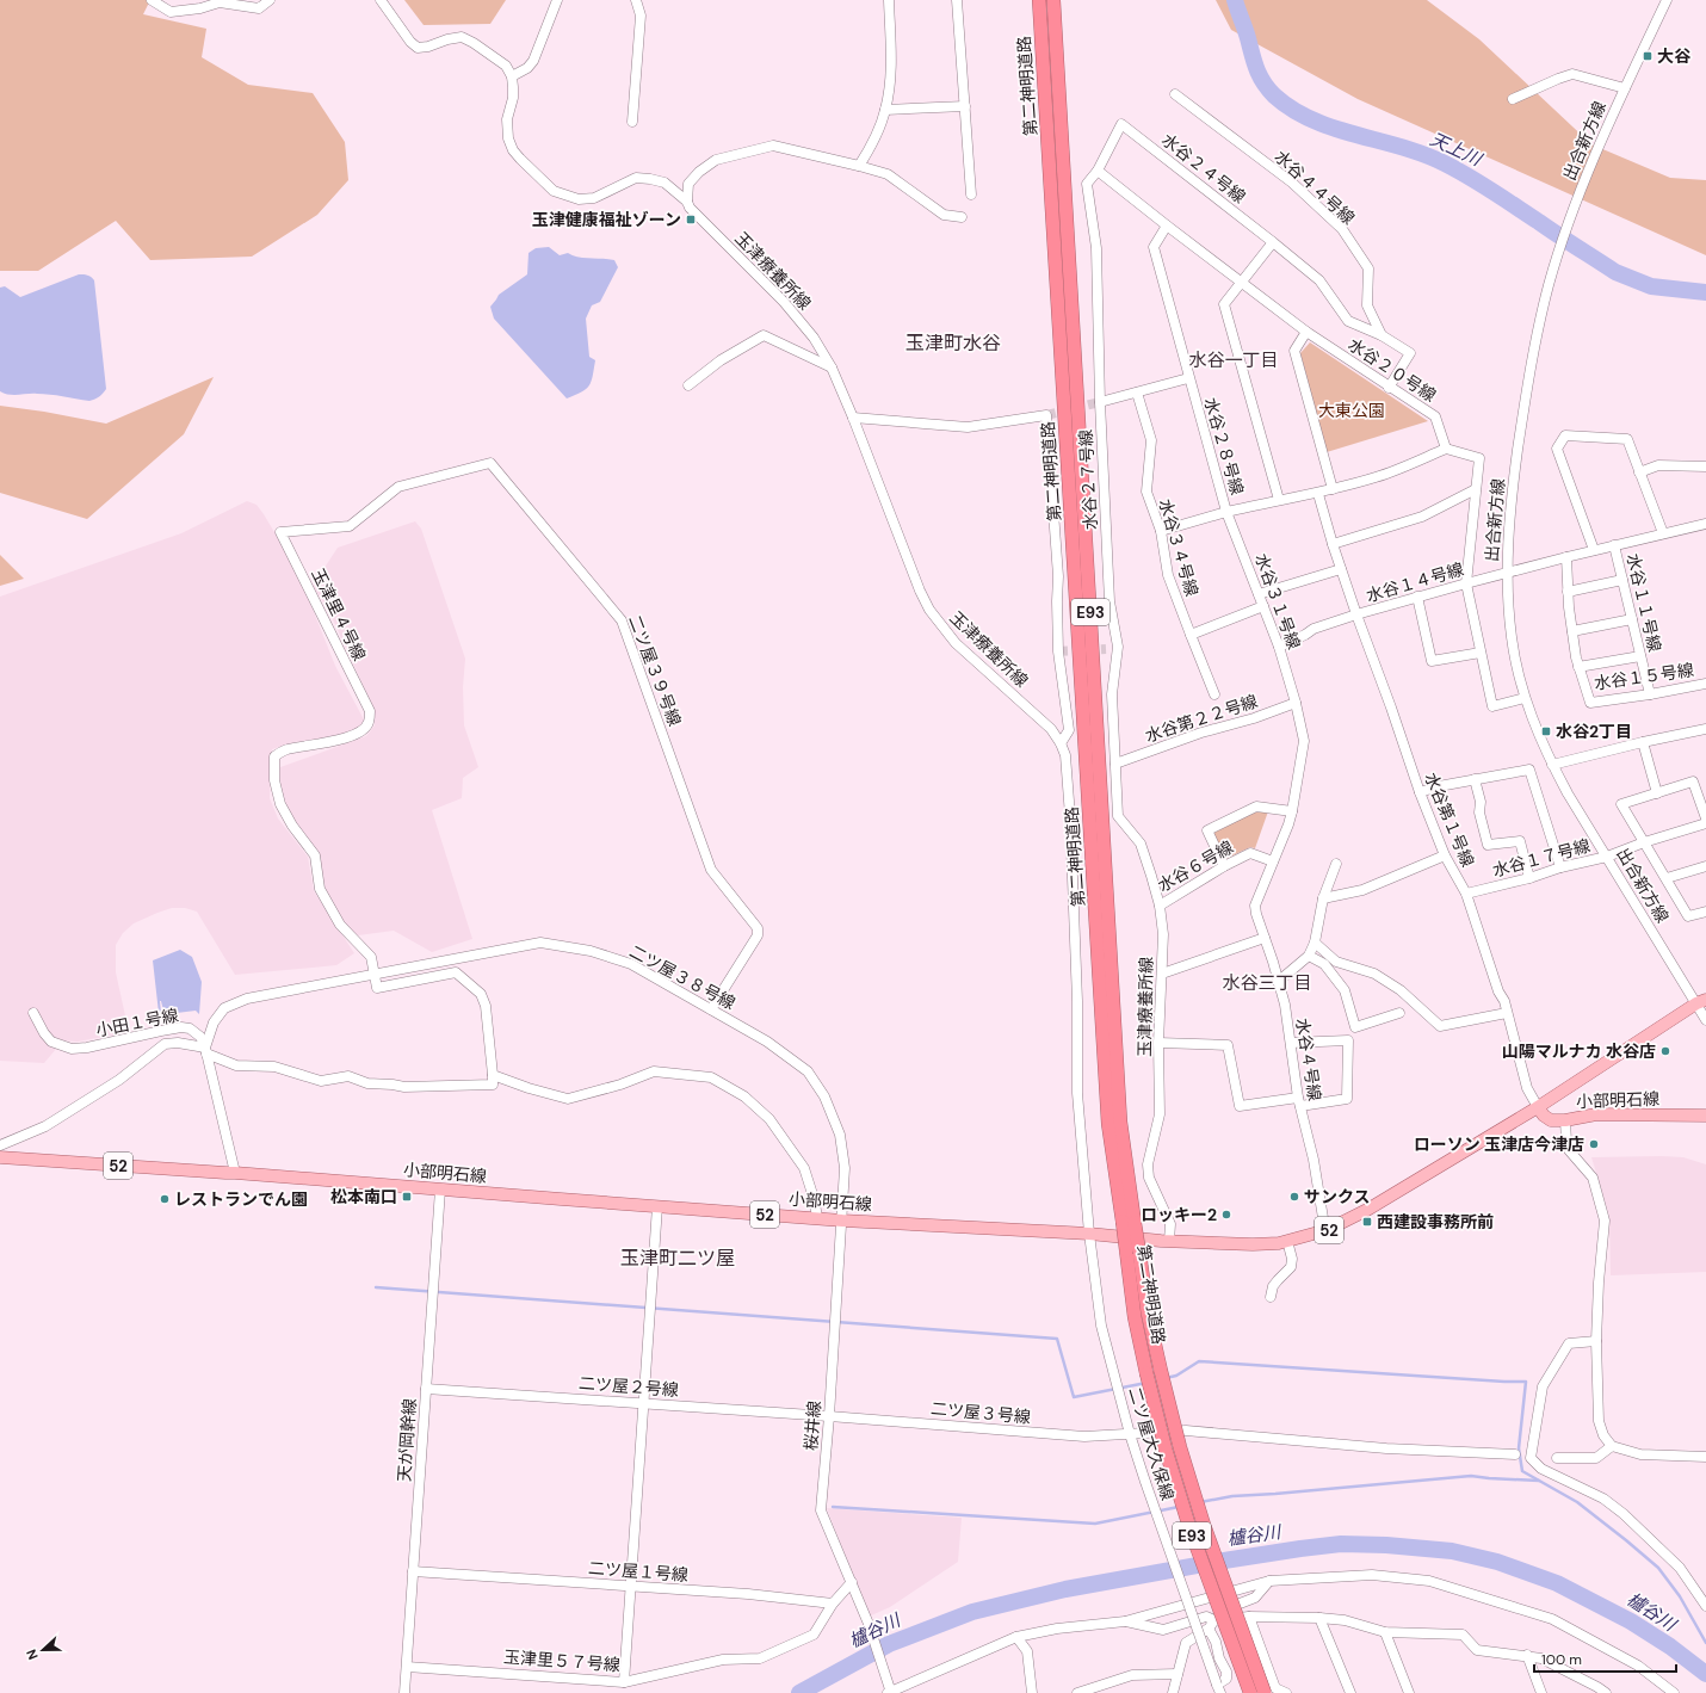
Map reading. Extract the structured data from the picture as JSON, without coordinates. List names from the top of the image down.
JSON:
{
  "streets": {
    "highway": ["第二神明道路", "E93"],
    "main road": ["小部明石線", "52"],
    "street": [
      "出合新方線",
      "水谷２４号線",
      "水谷４４号線",
      "玉津療養所線",
      "水谷２０号線",
      "水谷２８号線",
      "水谷２７号線",
      "水谷３４号線",
      "水谷１４号線",
      "水谷３１号線",
      "水谷１１号線",
      "玉津里４号線",
      "二ツ屋３９号線",
      "水谷１５号線",
      "水谷第２２号線",
      "水谷第１号線",
      "水谷１７号線",
      "水谷６号線",
      "二ツ屋３８号線",
      "小田１号線",
      "水谷４号線",
      "二ツ屋２号線",
      "二ツ屋３号線",
      "桜井線",
      "天が岡幹線",
      "二ツ屋大久保線",
      "二ツ屋１号線",
      "玉津里５７号線"
    ]
  },
  "crossings": [
    ["出合新方線", "水谷１４号線"],
    ["出合新方線", "水谷１７号線"],
    ["出合新方線", "小部明石線"],
    ["水谷２４号線", "水谷２０号線"],
    ["水谷２４号線", "水谷２７号線"],
    ["玉津療養所線", "水谷２７号線"],
    ["玉津療養所線", "水谷第２２号線"],
    ["玉津療養所線", "水谷６号線"],
    ["玉津療養所線", "小部明石線"],
    ["玉津療養所線", "二ツ屋大久保線"],
    ["水谷２０号線", "水谷２８号線"],
    ["水谷２８号線", "水谷３１号線"],
    ["水谷２８号線", "水谷第１号線"],
    ["水谷１４号線", "水谷３１号線"],
    ["水谷１４号線", "水谷１１号線"],
    ["水谷１４号線", "水谷１５号線"],
    ["水谷１４号線", "水谷第１号線"],
    ["水谷３１号線", "水谷第２２号線"],
    ["水谷３１号線", "水谷４号線"],
    ["水谷１１号線", "水谷１５号線"],
    ["玉津里４号線", "二ツ屋３９号線"],
    ["玉津里４号線", "二ツ屋３８号線"],
    ["二ツ屋３９号線", "二ツ屋３８号線"],
    ["水谷第２２号線", "水谷４号線"],
    ["水谷第１号線", "水谷１７号線"],
    ["水谷第１号線", "小部明石線"],
    ["水谷６号線", "水谷４号線"],
    ["二ツ屋３８号線", "小田１号線"],
    ["二ツ屋３８号線", "小部明石線"],
    ["二ツ屋３８号線", "桜井線"],
    ["小田１号線", "小部明石線"],
    ["水谷４号線", "小部明石線"],
    ["小部明石線", "桜井線"],
    ["小部明石線", "天が岡幹線"],
    ["小部明石線", "二ツ屋大久保線"],
    ["二ツ屋２号線", "二ツ屋３号線"],
    ["二ツ屋２号線", "桜井線"],
    ["二ツ屋２号線", "天が岡幹線"],
    ["二ツ屋３号線", "桜井線"],
    ["二ツ屋３号線", "二ツ屋大久保線"],
    ["天が岡幹線", "二ツ屋１号線"],
    ["天が岡幹線", "玉津里５７号線"],
    ["二ツ屋１号線", "玉津里５７号線"]
  ],
  "districts": [
    "玉津町水谷",
    "水谷一丁目",
    "水谷三丁目",
    "玉津町二ツ屋"
  ],
  "water": ["天上川", "櫨谷川"],
  "parks": ["大東公園"],
  "places": {
    "transit": [
      "大谷",
      "玉津健康福祉ゾーン",
      "水谷2丁目",
      "松本南口",
      "西建設事務所前"
    ],
    "other": [
      "山陽マルナカ 水谷店",
      "ローソン 玉津店今津店",
      "サンクス",
      "レストランでん園",
      "ロッキー2"
    ]
  },
  "scale_bar": "100 m",
  "north": "left"
}
